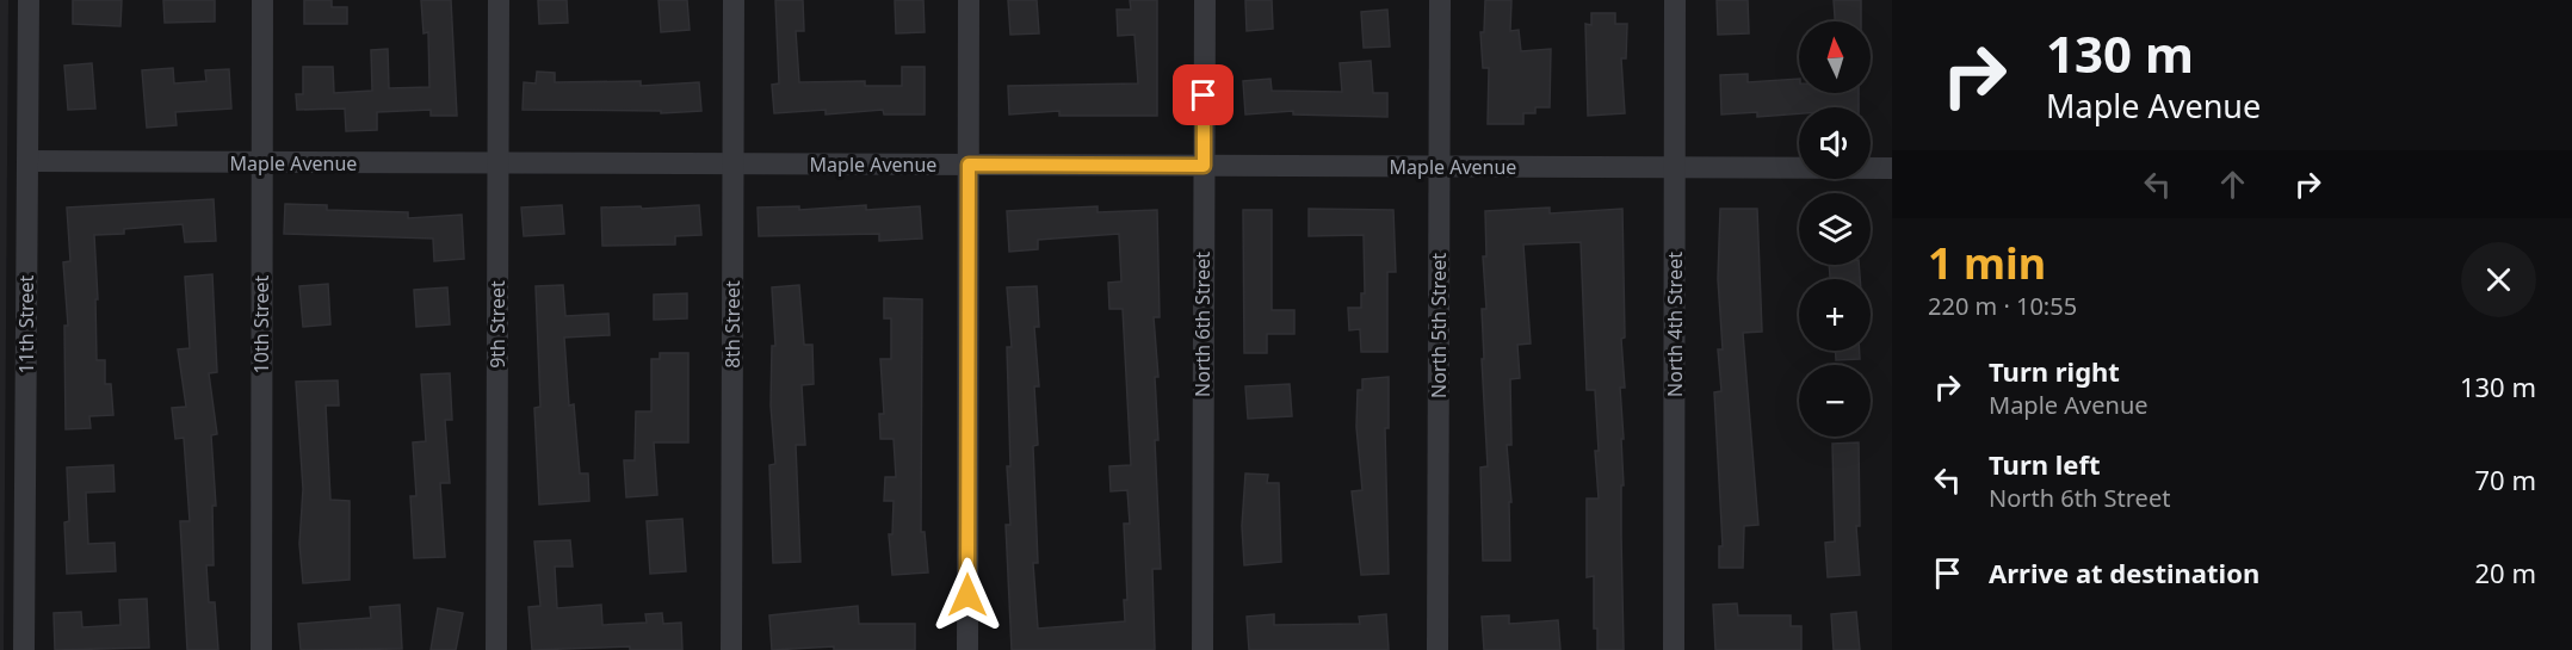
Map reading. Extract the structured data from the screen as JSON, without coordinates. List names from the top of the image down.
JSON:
{
  "streets": {
    "street": [
      "Maple Avenue",
      "11th Street",
      "10th Street",
      "9th Street",
      "8th Street",
      "North 6th Street",
      "North 4th Street",
      "North 5th Street"
    ]
  },
  "crossings": [
    ["Maple Avenue", "11th Street"],
    ["Maple Avenue", "10th Street"],
    ["Maple Avenue", "9th Street"],
    ["Maple Avenue", "8th Street"],
    ["Maple Avenue", "North 6th Street"],
    ["Maple Avenue", "North 4th Street"],
    ["Maple Avenue", "North 5th Street"]
  ],
  "north": "top",
  "page": {
    "turn": ["130 m", "Maple Avenue"],
    "map_buttons": ["+", "−"],
    "heading": ["1 min", "220 m · 10:55"],
    "list": [
      {
        "name": "Turn right",
        "note": "Maple Avenue",
        "value": "130 m"
      },
      {
        "name": "Turn left",
        "note": "North 6th Street",
        "value": "70 m"
      },
      {
        "name": "Arrive at destination",
        "value": "20 m"
      }
    ]
  }
}
